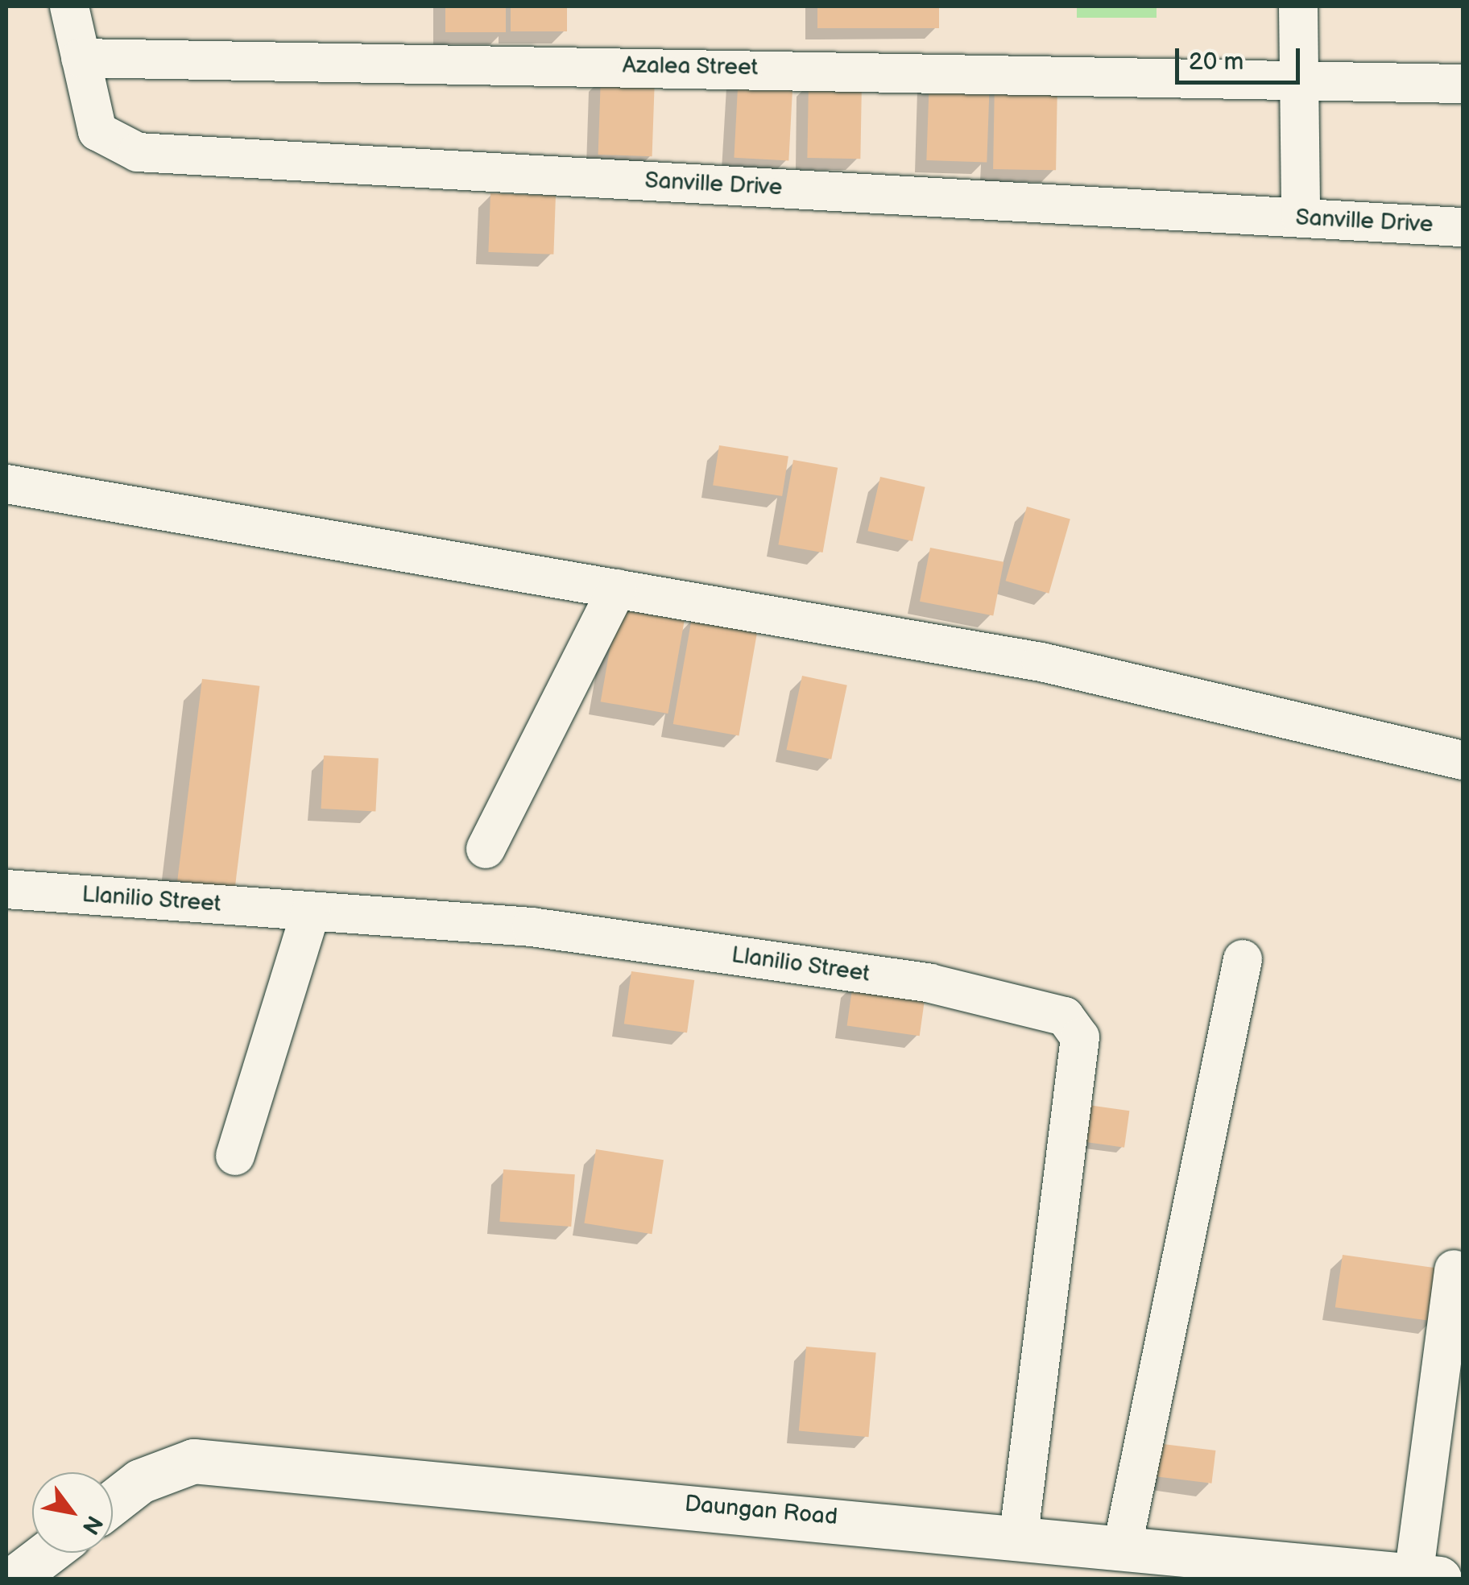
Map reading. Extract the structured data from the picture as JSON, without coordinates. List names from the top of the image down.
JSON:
{
  "streets": {
    "street": [
      "Azalea Street",
      "Sanville Drive",
      "Llanilio Street",
      "Daungan Road"
    ]
  },
  "crossings": [
    ["Azalea Street", "Sanville Drive"],
    ["Llanilio Street", "Daungan Road"]
  ],
  "scale_bar": "20 m",
  "north": "bottom right"
}
